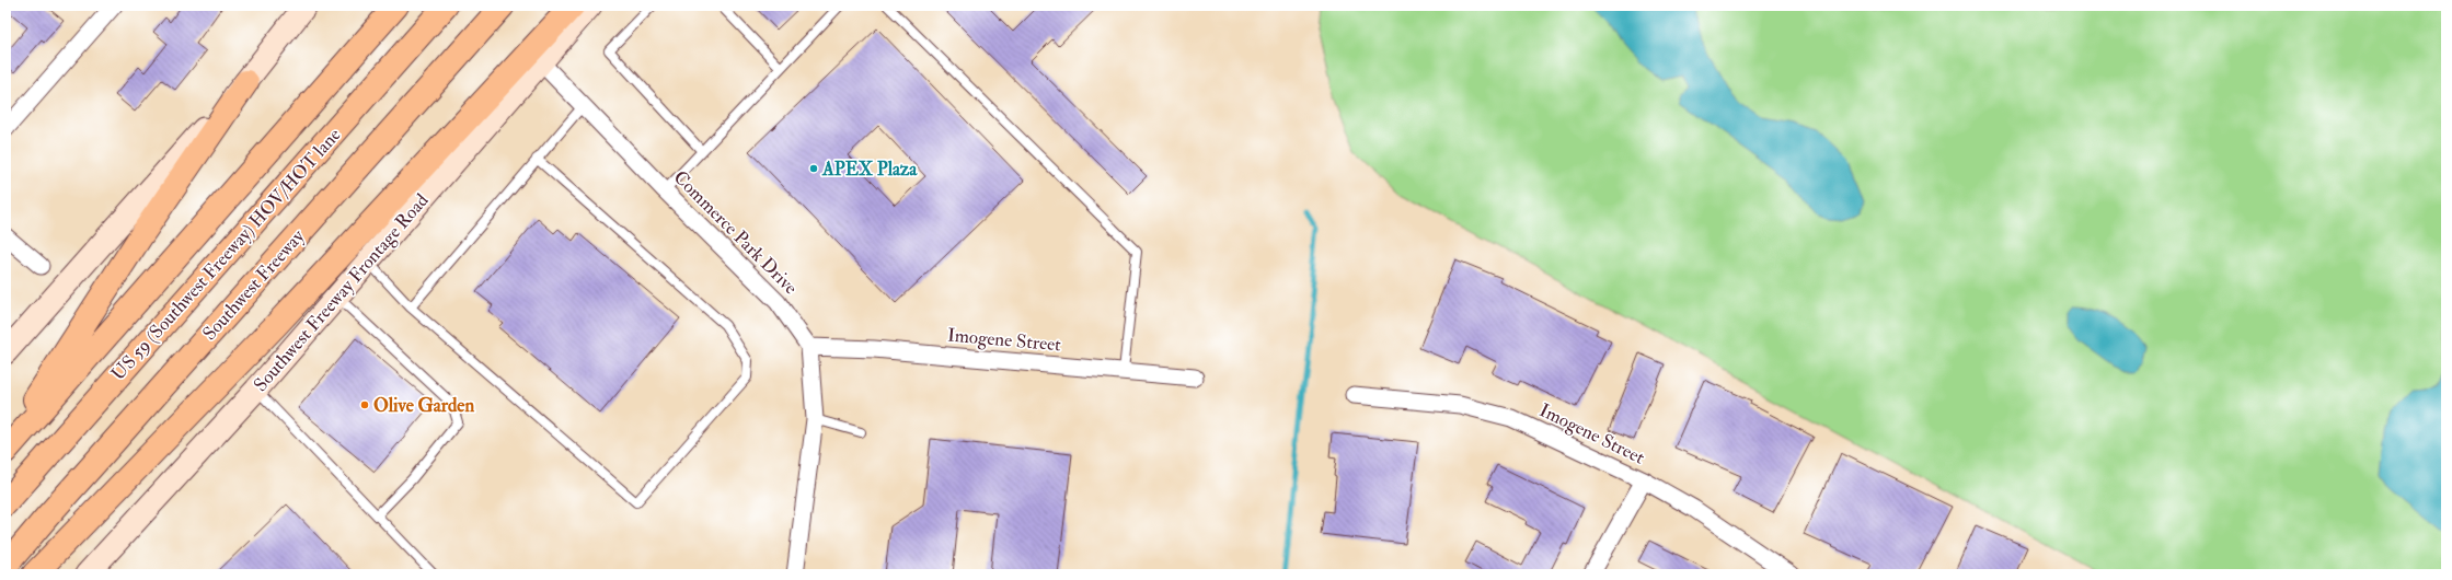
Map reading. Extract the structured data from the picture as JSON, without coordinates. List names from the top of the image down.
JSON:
{
  "streets": {
    "highway": ["US 59 (Southwest Freeway) HOV/HOT lane", "Southwest Freeway"],
    "main road": ["Southwest Freeway Frontage Road"],
    "street": ["Commerce Park Drive", "Imogene Street"]
  },
  "crossings": [
    ["Commerce Park Drive", "Southwest Freeway Frontage Road"],
    ["Commerce Park Drive", "Imogene Street"]
  ],
  "places": ["APEX Plaza", "Olive Garden"]
}
